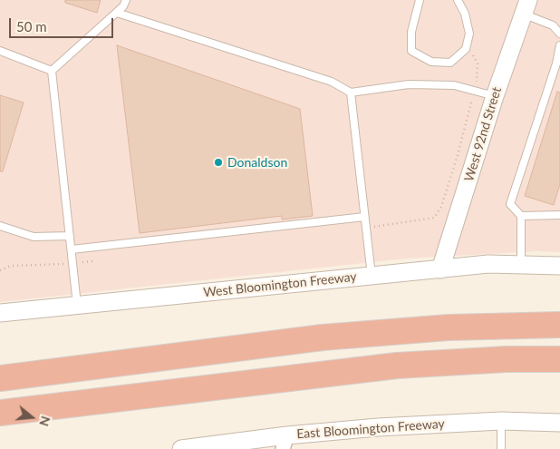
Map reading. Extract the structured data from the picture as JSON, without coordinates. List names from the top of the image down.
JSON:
{
  "streets": {
    "street": ["West 92nd Street", "West Bloomington Freeway", "East Bloomington Freeway"]
  },
  "crossings": [
    ["West 92nd Street", "West Bloomington Freeway"]
  ],
  "places": ["Donaldson"],
  "scale_bar": "50 m",
  "north": "right"
}
